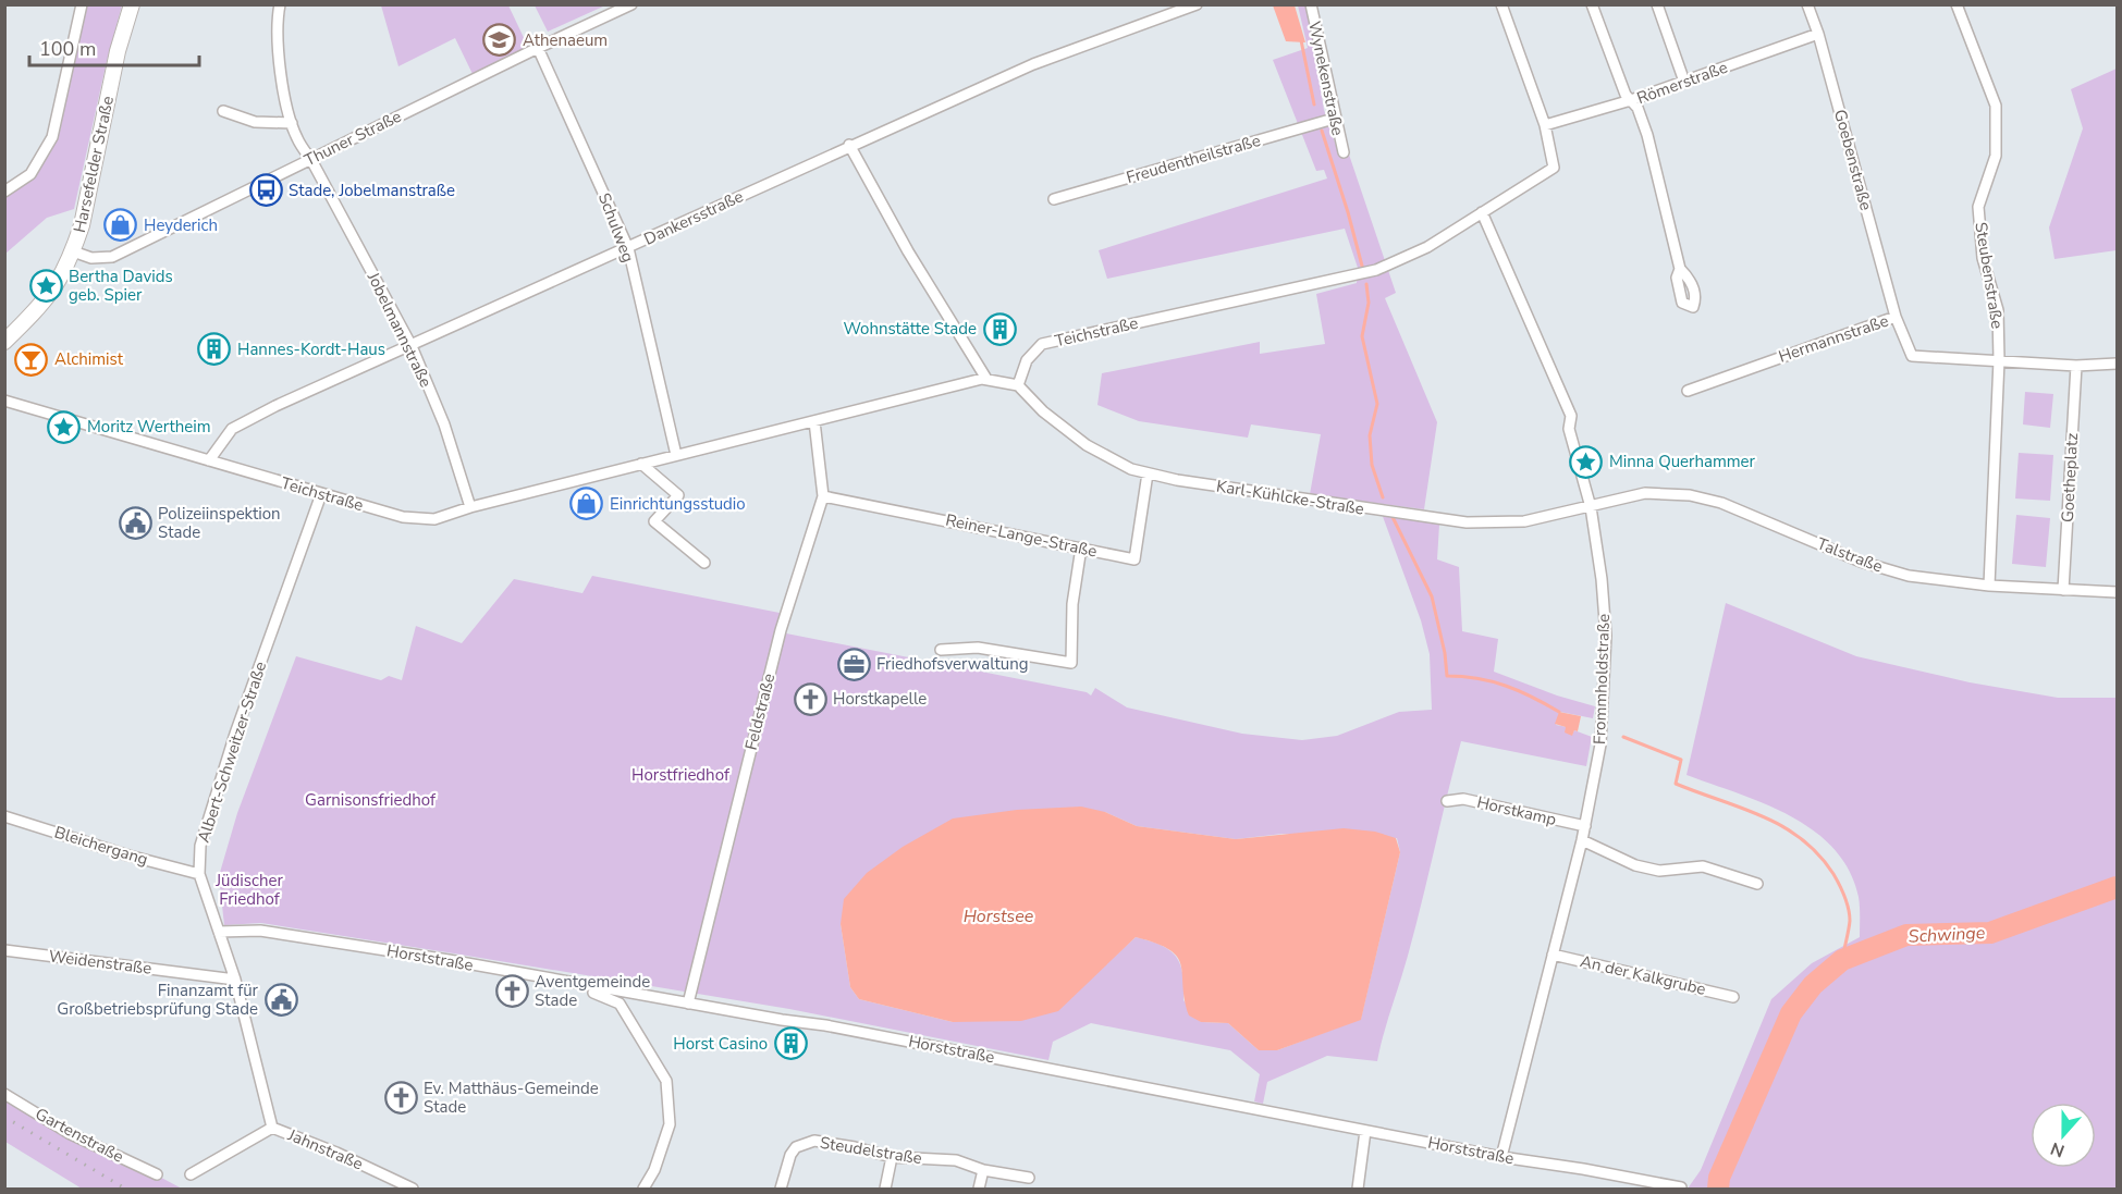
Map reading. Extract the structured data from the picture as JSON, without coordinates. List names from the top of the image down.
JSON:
{
  "streets": {
    "main road": ["Harsefelder Straße"],
    "street": [
      "Wynekenstraße",
      "Römerstraße",
      "Thuner Straße",
      "Freudentheilstraße",
      "Goebenstraße",
      "Dankersstraße",
      "Schulweg",
      "Steubenstraße",
      "Jobelmannstraße",
      "Teichstraße",
      "Hermannstraße",
      "Goetheplatz",
      "Karl-Kühlcke-Straße",
      "Reiner-Lange-Straße",
      "Talstraße",
      "Frommholdstraße",
      "Feldstraße",
      "Albert-Schweitzer-Straße",
      "Horstkamp",
      "Bleichergang",
      "Horststraße",
      "Weidenstraße",
      "An der Kalkgrube",
      "Gartenstraße",
      "Jahnstraße",
      "Steudelstraße"
    ]
  },
  "crossings": [
    ["Wynekenstraße", "Freudentheilstraße"],
    ["Römerstraße", "Goebenstraße"],
    ["Römerstraße", "Teichstraße"],
    ["Thuner Straße", "Harsefelder Straße"],
    ["Thuner Straße", "Schulweg"],
    ["Thuner Straße", "Jobelmannstraße"],
    ["Goebenstraße", "Hermannstraße"],
    ["Dankersstraße", "Schulweg"],
    ["Dankersstraße", "Jobelmannstraße"],
    ["Dankersstraße", "Teichstraße"],
    ["Schulweg", "Teichstraße"],
    ["Steubenstraße", "Hermannstraße"],
    ["Jobelmannstraße", "Teichstraße"],
    ["Teichstraße", "Karl-Kühlcke-Straße"],
    ["Teichstraße", "Frommholdstraße"],
    ["Teichstraße", "Feldstraße"],
    ["Teichstraße", "Albert-Schweitzer-Straße"],
    ["Hermannstraße", "Goetheplatz"],
    ["Goetheplatz", "Talstraße"],
    ["Karl-Kühlcke-Straße", "Reiner-Lange-Straße"],
    ["Karl-Kühlcke-Straße", "Talstraße"],
    ["Karl-Kühlcke-Straße", "Frommholdstraße"],
    ["Reiner-Lange-Straße", "Feldstraße"],
    ["Talstraße", "Frommholdstraße"],
    ["Frommholdstraße", "Horstkamp"],
    ["Frommholdstraße", "Horststraße"],
    ["Frommholdstraße", "An der Kalkgrube"],
    ["Feldstraße", "Horststraße"],
    ["Albert-Schweitzer-Straße", "Bleichergang"],
    ["Albert-Schweitzer-Straße", "Horststraße"],
    ["Albert-Schweitzer-Straße", "Weidenstraße"],
    ["Albert-Schweitzer-Straße", "Jahnstraße"]
  ],
  "water": ["Horstsee", "Schwinge"],
  "parks": ["Horstfriedhof", "Garnisonsfriedhof", "Jüdischer Friedhof"],
  "places": {
    "school or university": ["Athenaeum"],
    "bus stop": ["Stade, Jobelmanstraße"],
    "shop": ["Heyderich", "Einrichtungsstudio"],
    "place": ["Bertha Davids geb. Spier", "Moritz Wertheim", "Minna Querhammer"],
    "building": ["Wohnstätte Stade", "Hannes-Kordt-Haus", "Horst Casino"],
    "bar": ["Alchimist"],
    "public building": ["Polizeiinspektion Stade", "Finanzamt für Großbetriebsprüfung Stade"],
    "office": ["Friedhofsverwaltung"],
    "church": ["Horstkapelle", "Aventgemeinde Stade", "Ev. Matthäus-Gemeinde Stade"]
  },
  "scale_bar": "100 m",
  "north": "bottom"
}
